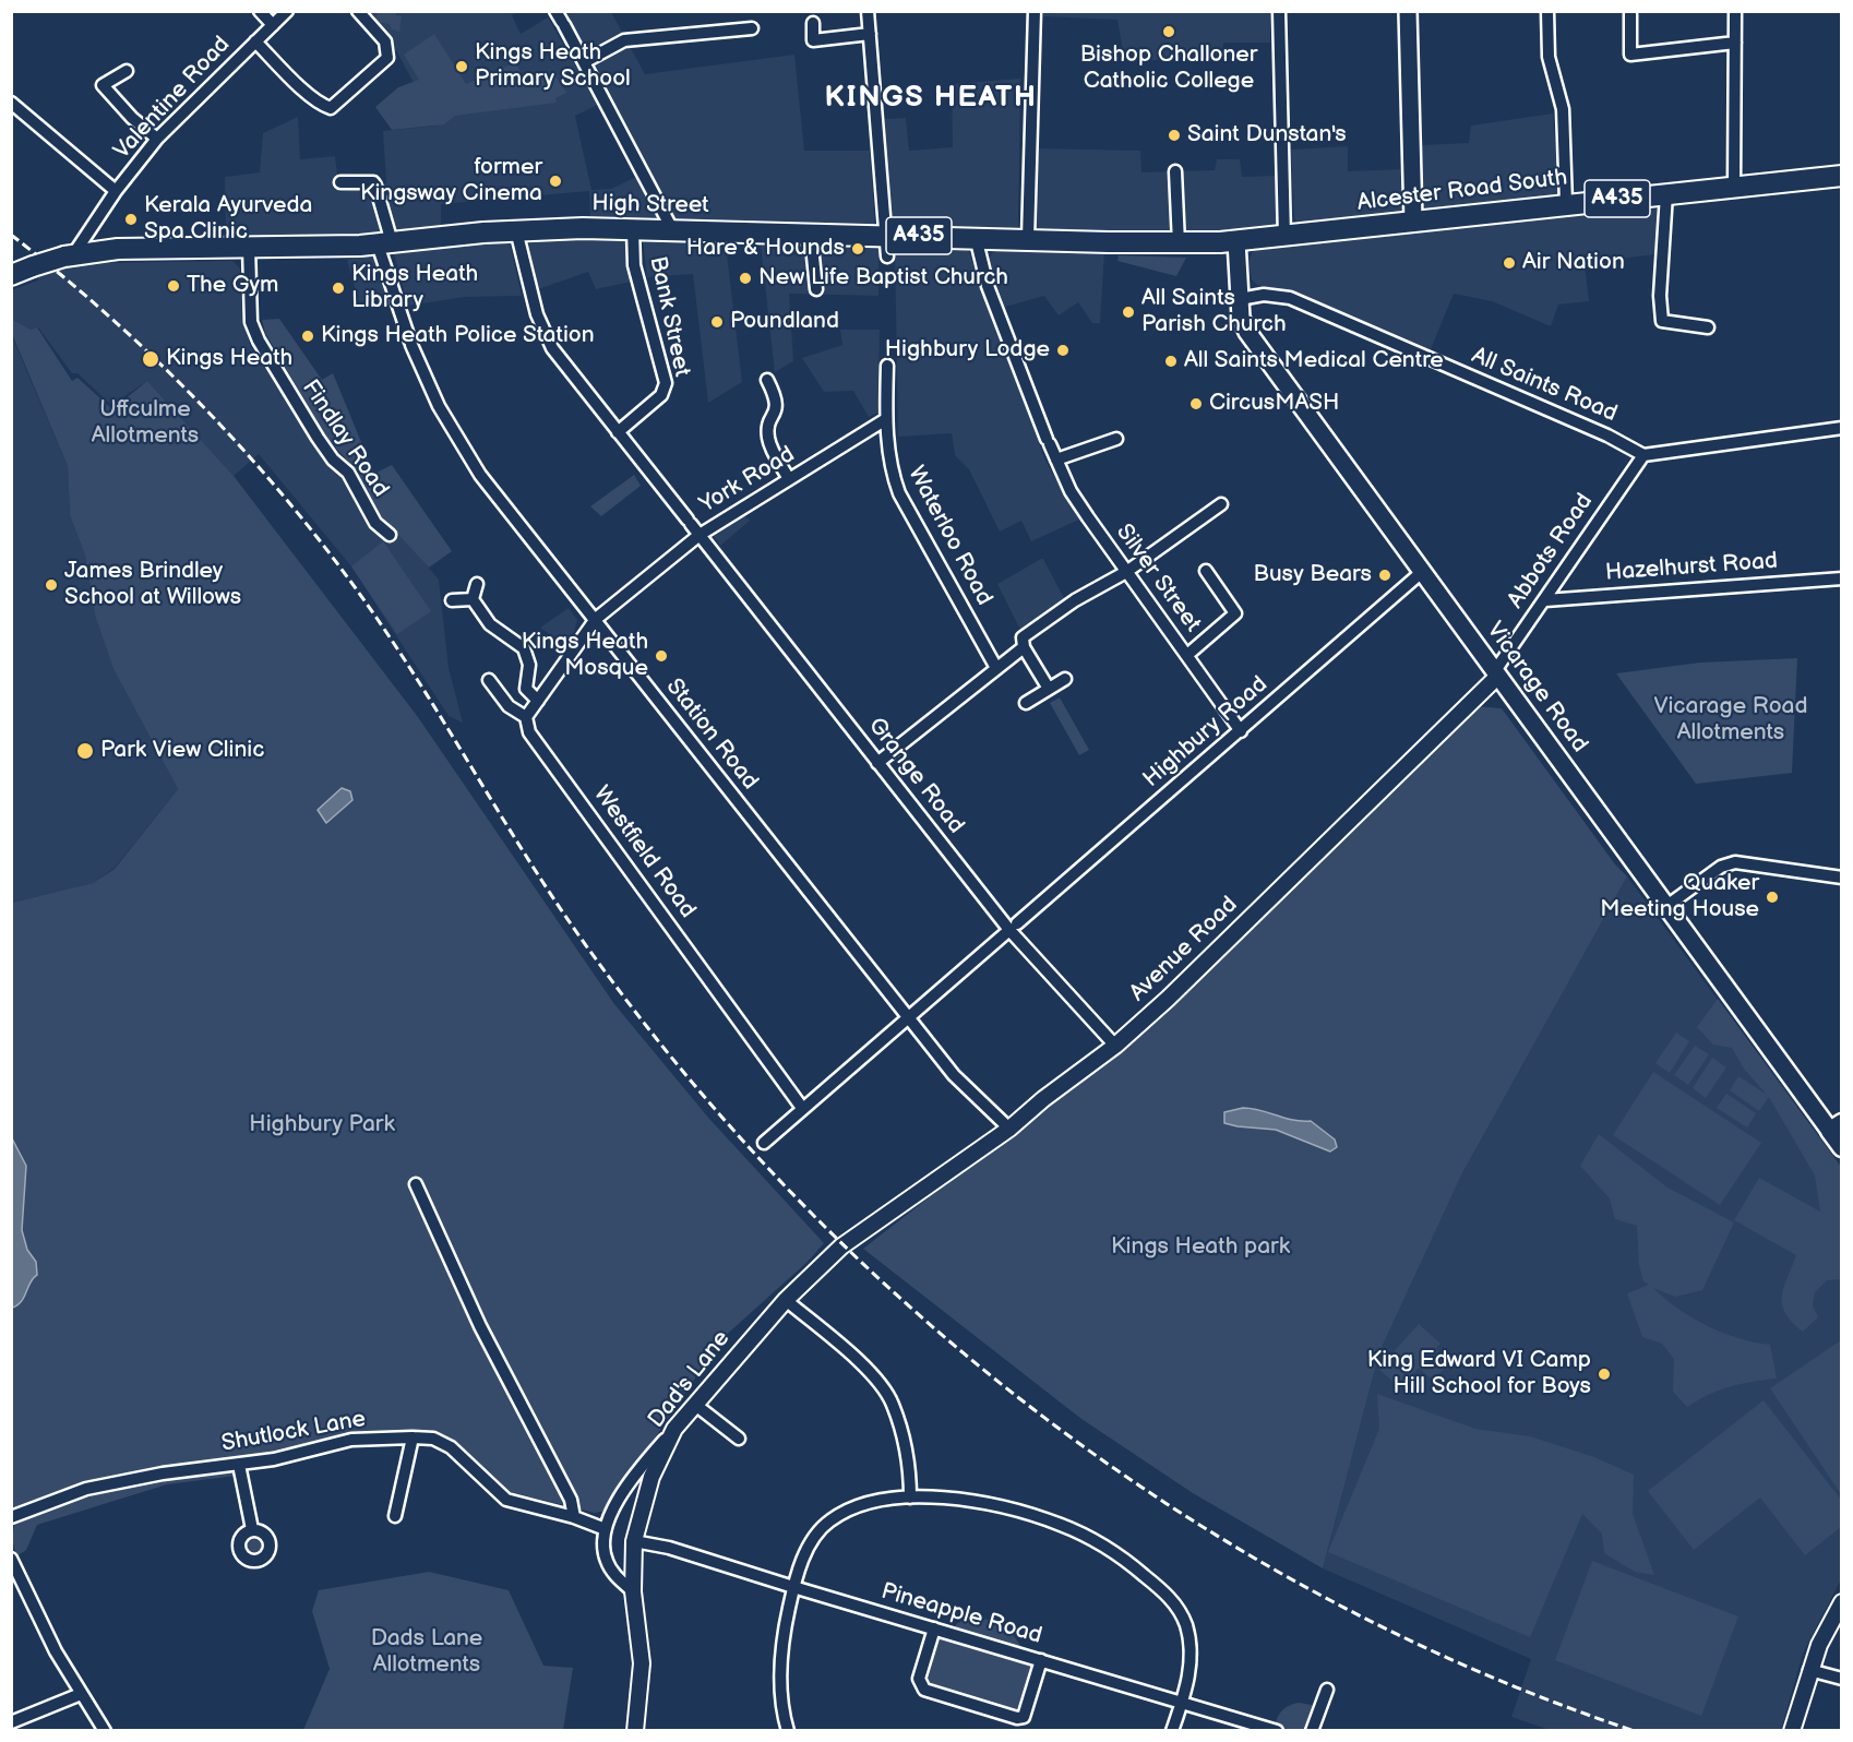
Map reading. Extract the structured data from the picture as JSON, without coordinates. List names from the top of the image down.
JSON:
{
  "streets": {
    "highway": ["Alcester Road South", "A435", "High Street"],
    "main road": ["Vicarage Road"],
    "street": [
      "Valentine Road",
      "Bank Street",
      "All Saints Road",
      "Findlay Road",
      "York Road",
      "Waterloo Road",
      "Abbots Road",
      "Hazelhurst Road",
      "Silver Street",
      "Highbury Road",
      "Station Road",
      "Grange Road",
      "Westfield Road",
      "Avenue Road",
      "Dad's Lane",
      "Shutlock Lane",
      "Pineapple Road"
    ]
  },
  "crossings": [
    ["Valentine Road", "A435"],
    ["Valentine Road", "High Street"],
    ["Alcester Road South", "A435"],
    ["A435", "High Street"],
    ["A435", "Vicarage Road"],
    ["High Street", "Bank Street"],
    ["High Street", "Findlay Road"],
    ["High Street", "Silver Street"],
    ["High Street", "Vicarage Road"],
    ["High Street", "Station Road"],
    ["High Street", "Grange Road"],
    ["Bank Street", "Grange Road"],
    ["All Saints Road", "Abbots Road"],
    ["All Saints Road", "Vicarage Road"],
    ["York Road", "Waterloo Road"],
    ["York Road", "Station Road"],
    ["York Road", "Grange Road"],
    ["Abbots Road", "Hazelhurst Road"],
    ["Abbots Road", "Vicarage Road"],
    ["Abbots Road", "Avenue Road"],
    ["Silver Street", "Highbury Road"],
    ["Vicarage Road", "Highbury Road"],
    ["Vicarage Road", "Avenue Road"],
    ["Highbury Road", "Station Road"],
    ["Highbury Road", "Grange Road"],
    ["Highbury Road", "Westfield Road"],
    ["Station Road", "Avenue Road"],
    ["Grange Road", "Avenue Road"],
    ["Avenue Road", "Dad's Lane"],
    ["Dad's Lane", "Pineapple Road"]
  ],
  "districts": ["KINGS HEATH"],
  "parks": [
    "Uffculme Allotments",
    "Vicarage Road Allotments",
    "Highbury Park",
    "Kings Heath park",
    "Dads Lane Allotments"
  ],
  "places": [
    "Bishop Challoner Catholic College",
    "Kings Heath Primary School",
    "Saint Dunstan's",
    "former Kingsway Cinema",
    "Kerala Ayurveda Spa Clinic",
    "Hare & Hounds",
    "Air Nation",
    "New Life Baptist Church",
    "The Gym",
    "Kings Heath Library",
    "All Saints Parish Church",
    "Poundland",
    "Kings Heath Police Station",
    "Highbury Lodge",
    "Kings Heath",
    "All Saints Medical Centre",
    "CircusMASH",
    "Busy Bears",
    "James Brindley School at Willows",
    "Kings Heath Mosque",
    "Park View Clinic",
    "Quaker Meeting House",
    "King Edward VI Camp Hill School for Boys"
  ]
}
